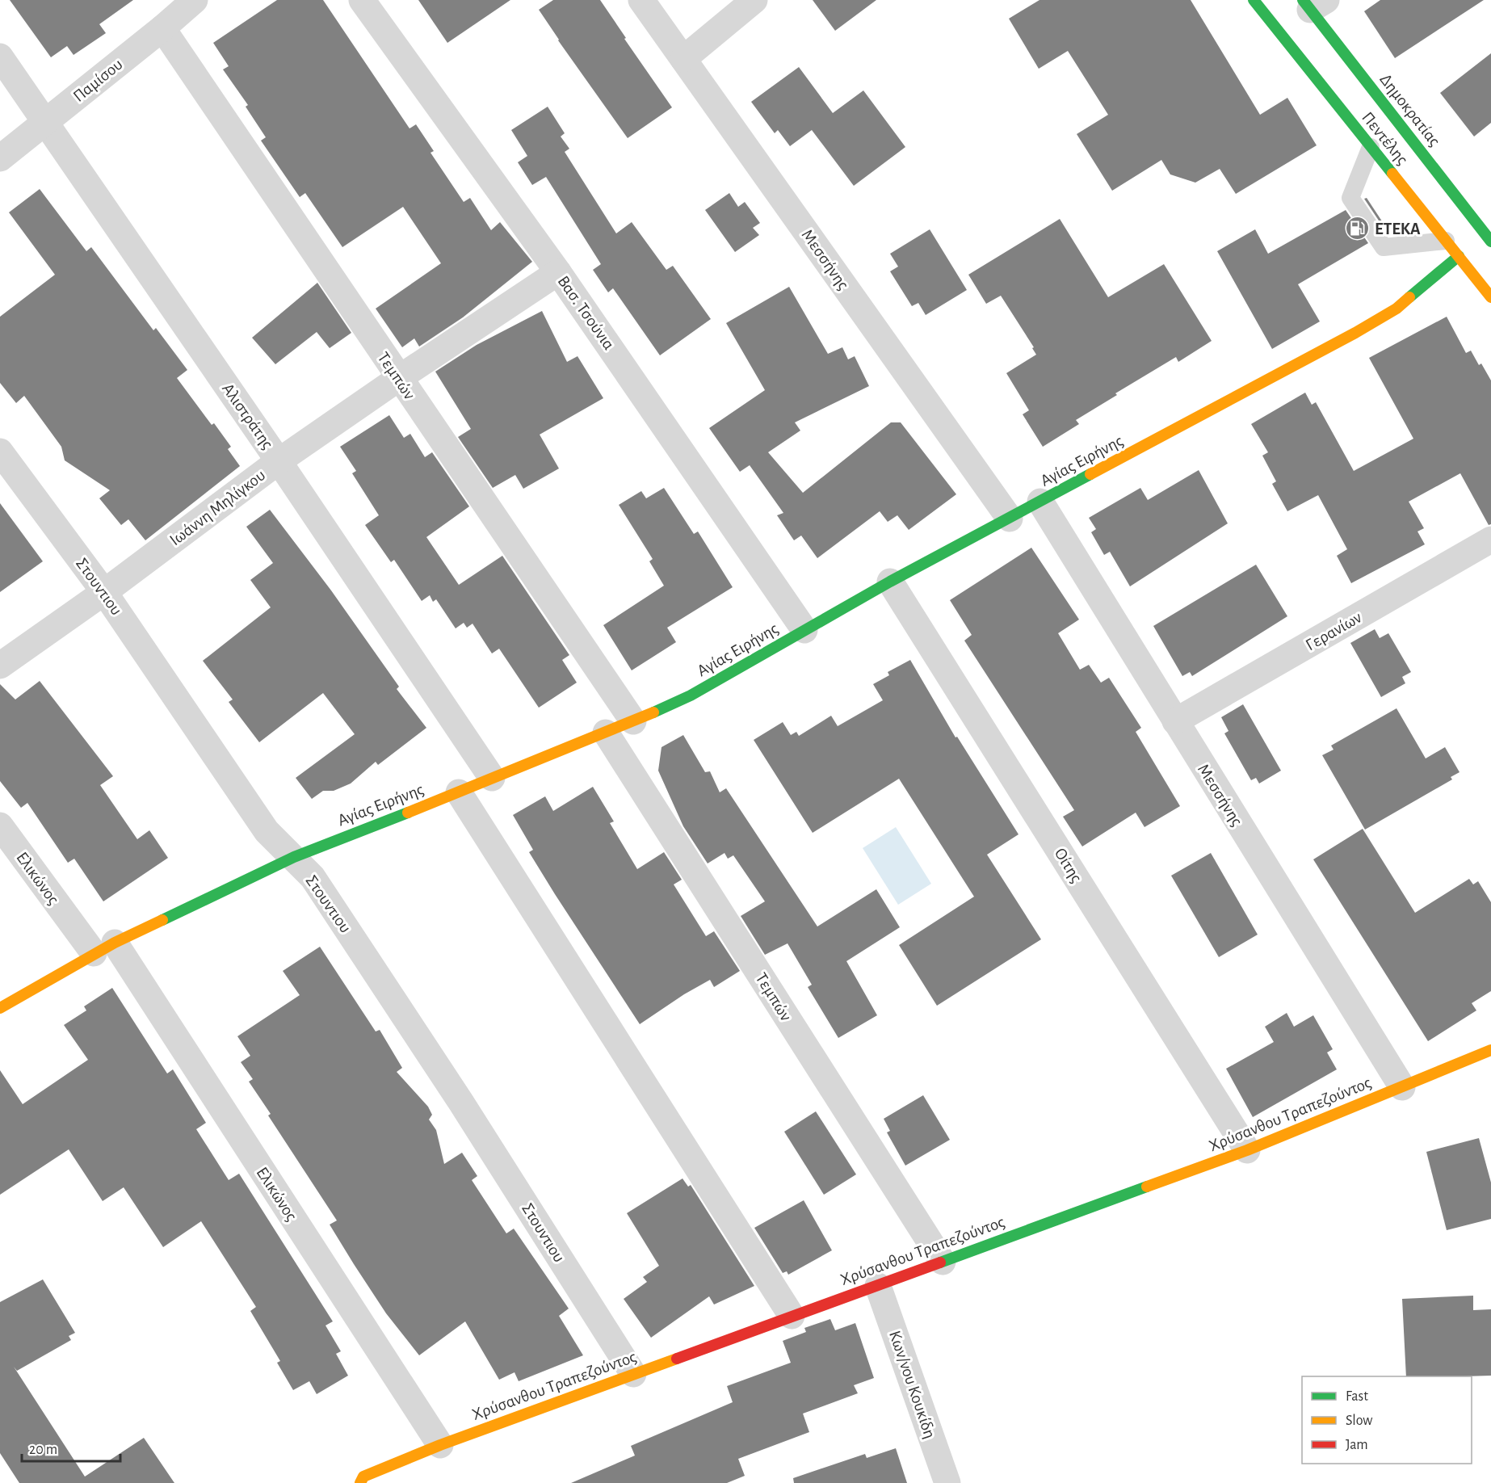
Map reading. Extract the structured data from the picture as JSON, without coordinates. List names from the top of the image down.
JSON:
{
  "streets": {
    "street": [
      "Παμίσου",
      "Δημοκρατίας",
      "Πεντέλης",
      "Μεσσήνης",
      "Βασ. Τσούνια",
      "Τεμπών",
      "Αλιστράτης",
      "Αγίας Ειρήνης",
      "Ιωάννη Μηλίγκου",
      "Στουντιου",
      "Γερανίων",
      "Οίτης",
      "Ελικώνος",
      "Χρύσανθου Τραπεζούντος",
      "Κων/νου Κουκίδη"
    ]
  },
  "crossings": [
    ["Παμίσου", "Τεμπών"],
    ["Παμίσου", "Αλιστράτης"],
    ["Πεντέλης", "Αγίας Ειρήνης"],
    ["Μεσσήνης", "Αγίας Ειρήνης"],
    ["Μεσσήνης", "Γερανίων"],
    ["Μεσσήνης", "Χρύσανθου Τραπεζούντος"],
    ["Βασ. Τσούνια", "Αγίας Ειρήνης"],
    ["Βασ. Τσούνια", "Ιωάννη Μηλίγκου"],
    ["Τεμπών", "Αγίας Ειρήνης"],
    ["Τεμπών", "Ιωάννη Μηλίγκου"],
    ["Τεμπών", "Χρύσανθου Τραπεζούντος"],
    ["Αλιστράτης", "Αγίας Ειρήνης"],
    ["Αλιστράτης", "Ιωάννη Μηλίγκου"],
    ["Αγίας Ειρήνης", "Στουντιου"],
    ["Αγίας Ειρήνης", "Οίτης"],
    ["Αγίας Ειρήνης", "Ελικώνος"],
    ["Ιωάννη Μηλίγκου", "Στουντιου"],
    ["Στουντιου", "Χρύσανθου Τραπεζούντος"],
    ["Οίτης", "Χρύσανθου Τραπεζούντος"],
    ["Ελικώνος", "Χρύσανθου Τραπεζούντος"],
    ["Χρύσανθου Τραπεζούντος", "Κων/νου Κουκίδη"]
  ],
  "places": {
    "fuel station": ["ΕΤΕΚΑ"]
  },
  "legend": ["Fast", "Slow", "Jam"],
  "scale_bar": "20 m"
}
